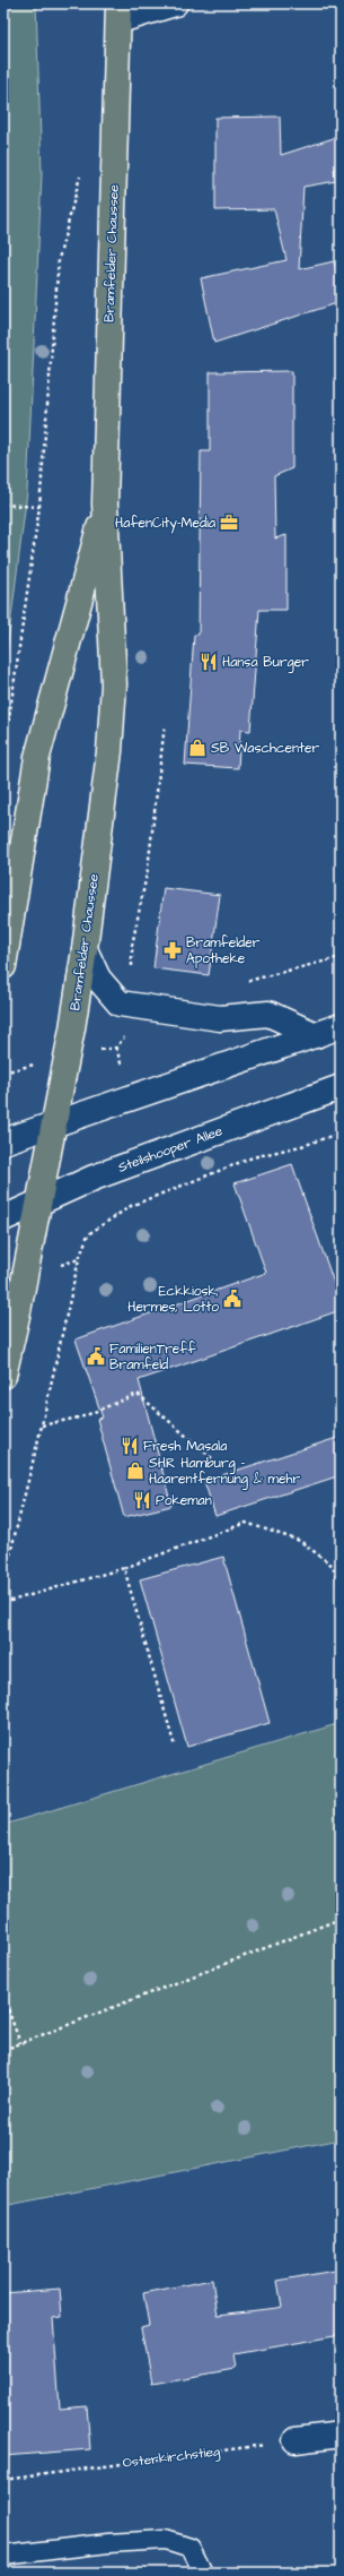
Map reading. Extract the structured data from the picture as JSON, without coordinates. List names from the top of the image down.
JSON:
{
  "streets": {
    "main road": ["Bramfelder Chaussee", "Steilshooper Allee"],
    "path": ["Osterkirchstieg"]
  },
  "crossings": [
    ["Bramfelder Chaussee", "Steilshooper Allee"]
  ],
  "places": {
    "office": ["HafenCity-Media"],
    "restaurant": ["Hansa Burger", "Fresh Masala", "Pokeman"],
    "shop": ["SB Waschcenter", "SHR Hamburg - Haarentfernung & mehr"],
    "pharmacy": ["Bramfelder Apotheke"],
    "public building": ["Eckkiosk, Hermes, Lotto", "FamilienTreff Bramfeld"]
  }
}
